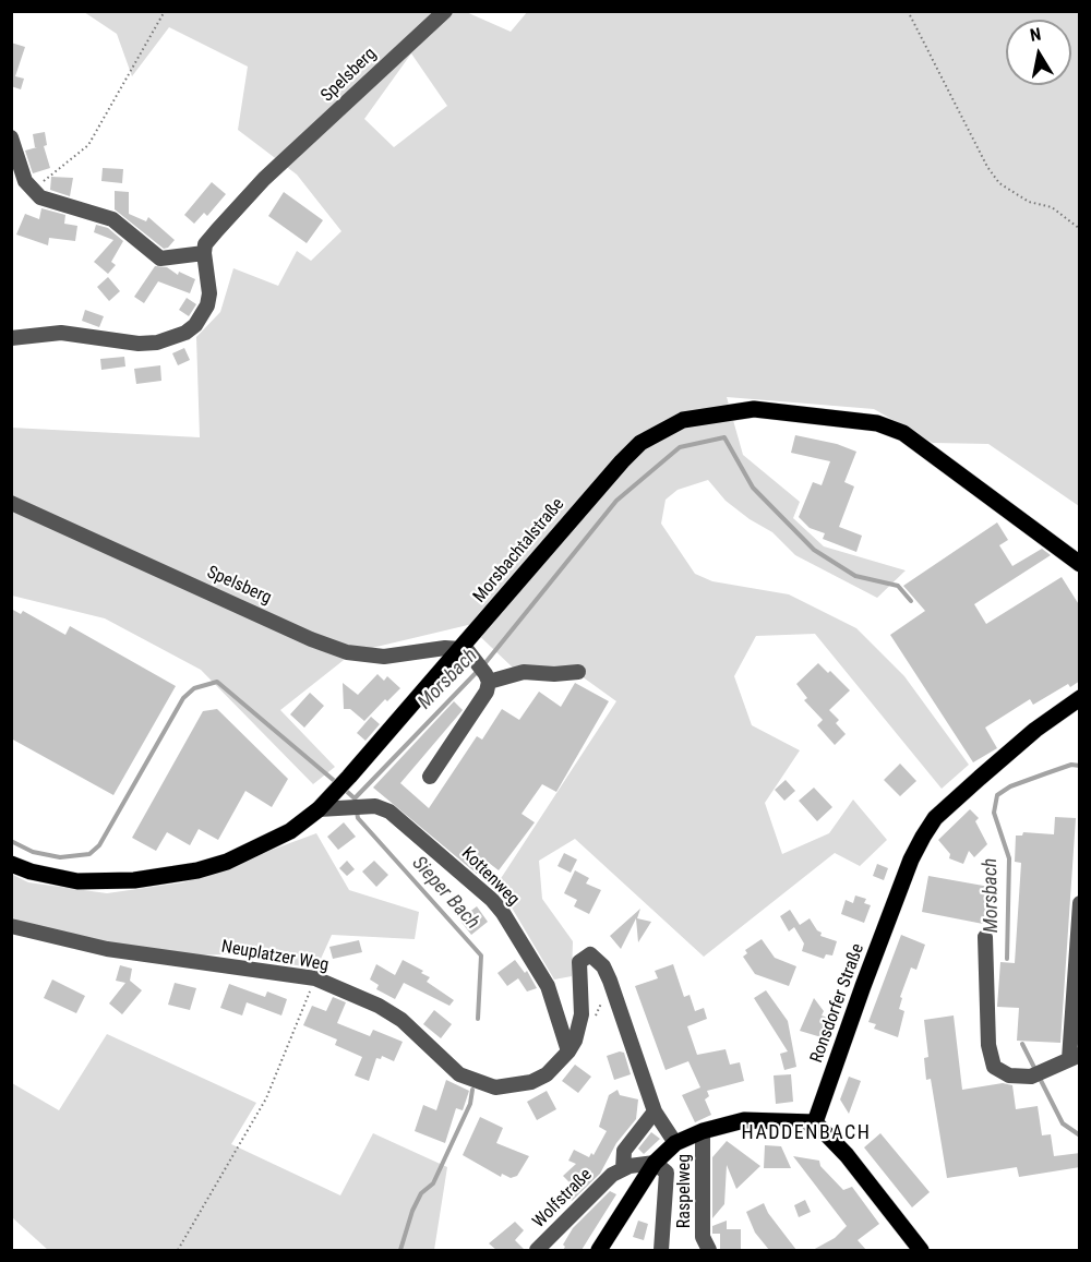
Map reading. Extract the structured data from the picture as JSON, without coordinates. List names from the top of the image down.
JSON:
{
  "streets": {
    "main road": ["Morsbachtalstraße", "Ronsdorfer Straße"],
    "street": [
      "Spelsberg",
      "Kottenweg",
      "Neuplatzer Weg",
      "Raspelweg",
      "Wolfstraße"
    ]
  },
  "crossings": [
    ["Spelsberg", "Morsbachtalstraße"],
    ["Morsbachtalstraße", "Kottenweg"],
    ["Kottenweg", "Neuplatzer Weg"]
  ],
  "districts": ["HADDENBACH"],
  "water": ["Morsbach", "Sieper Bach"],
  "north": "top"
}
